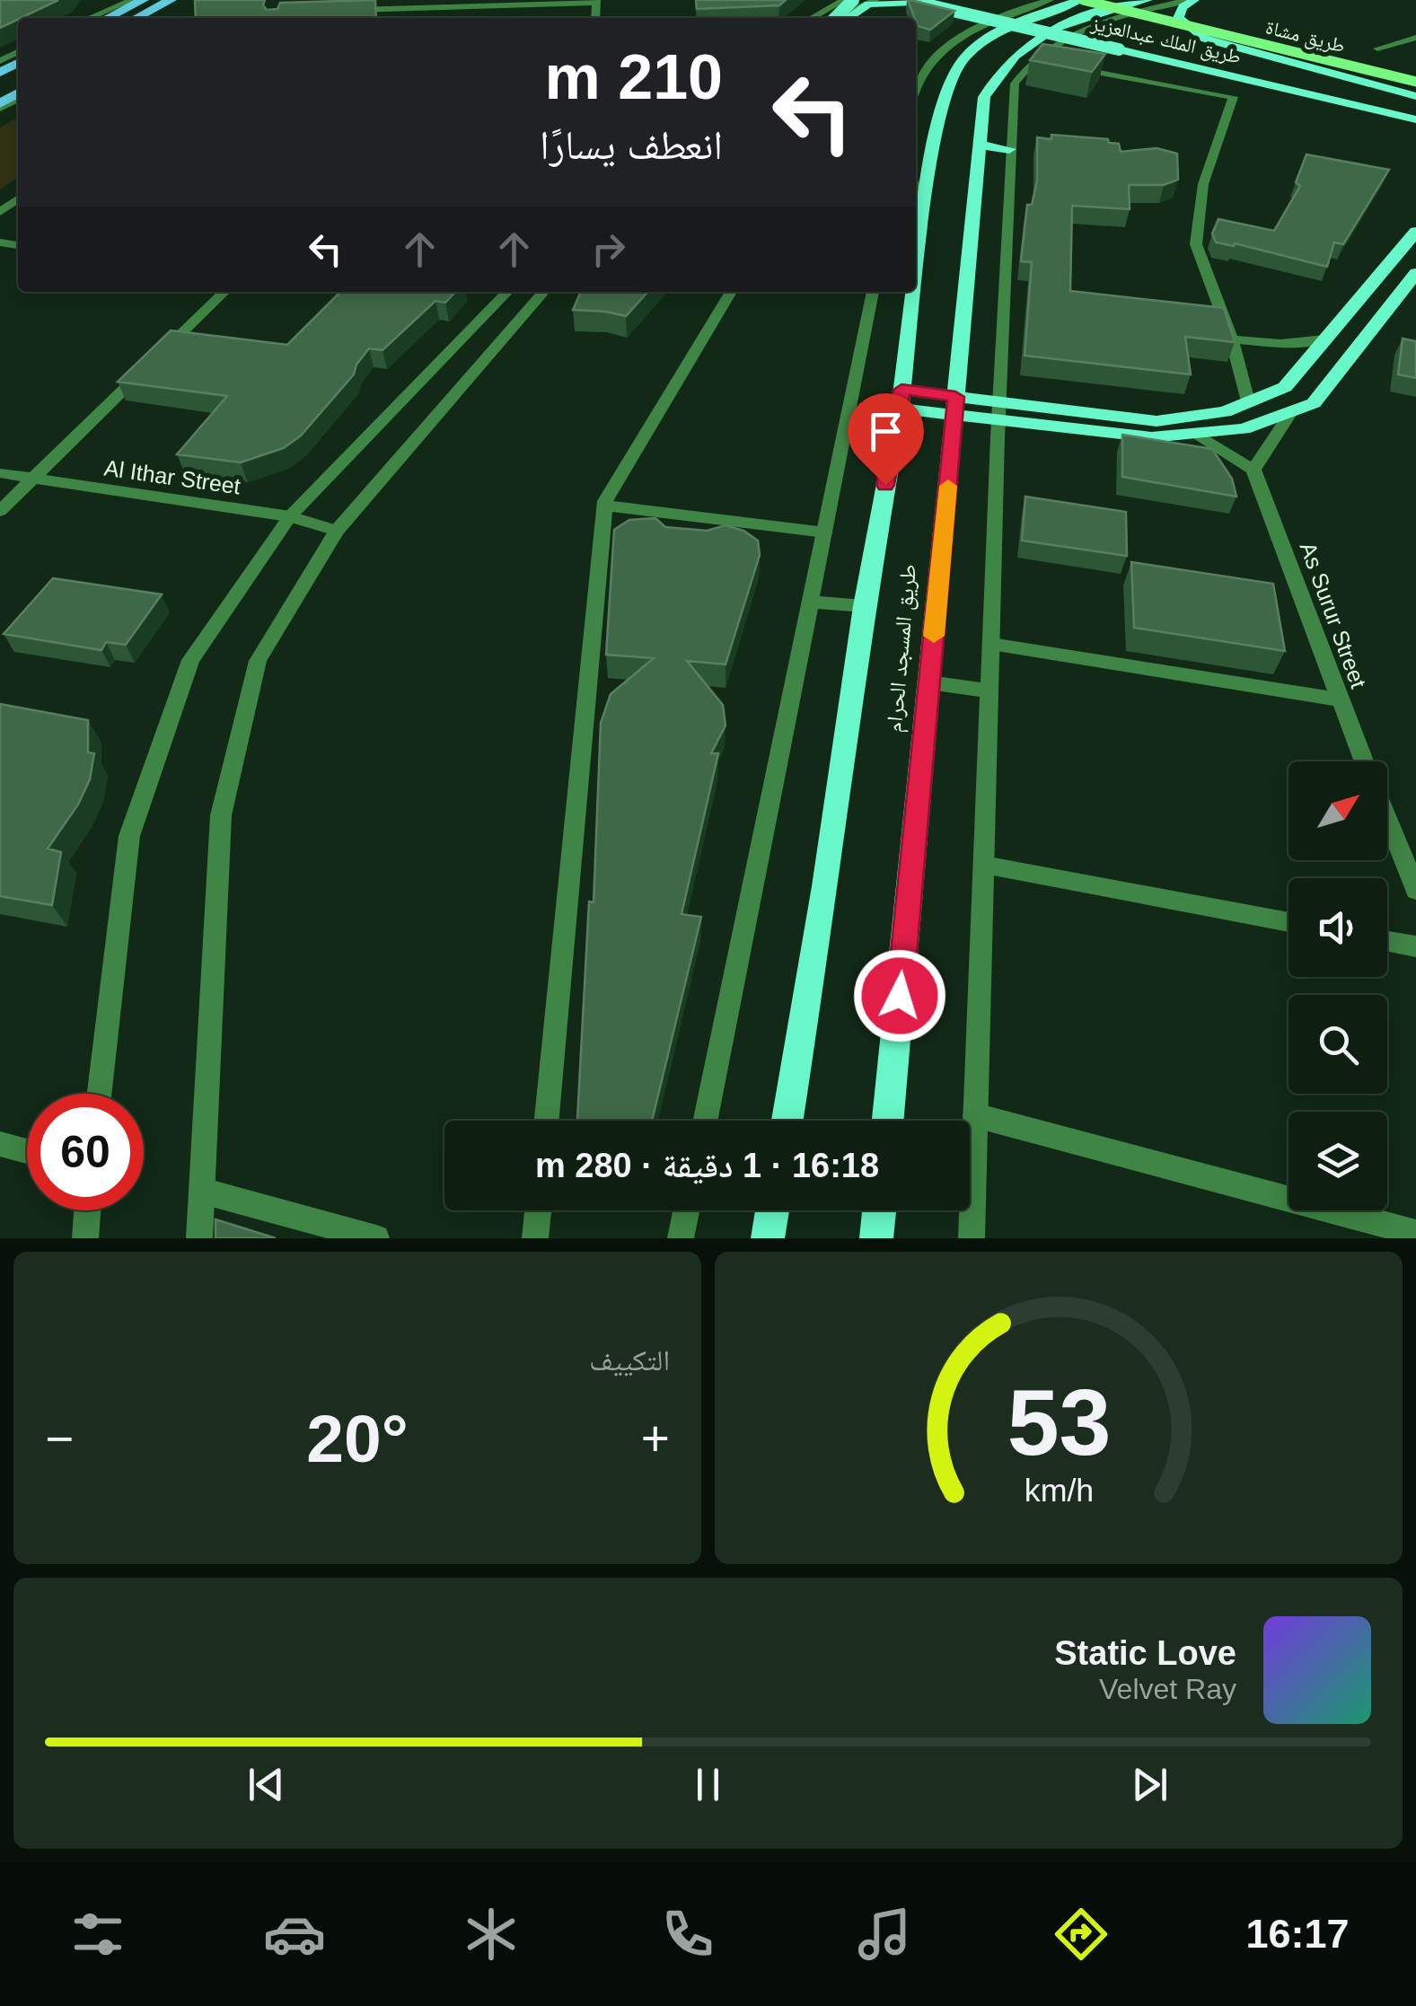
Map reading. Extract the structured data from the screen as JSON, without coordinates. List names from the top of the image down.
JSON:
{
  "streets": {
    "main road": ["طريق مشاة", "طريق الملك عبدالعزيز", "طريق المسجد الحرام"],
    "street": ["Al Ithar Street", "As Surur Street"]
  },
  "crossings": [
    ["طريق مشاة", "طريق المسجد الحرام"]
  ],
  "north": "top right",
  "page": {
    "turn": ["210 m", "انعطف يسارًا"],
    "limit": "60",
    "trip": "16:18 · 1 دقيقة · 280 m",
    "tile": "التكييف",
    "heat": ["−", "20°", "+"],
    "song": ["Static Love", "Velvet Ray"],
    "tabs": "16:17",
    "gauge": ["53", "km/h"]
  }
}
